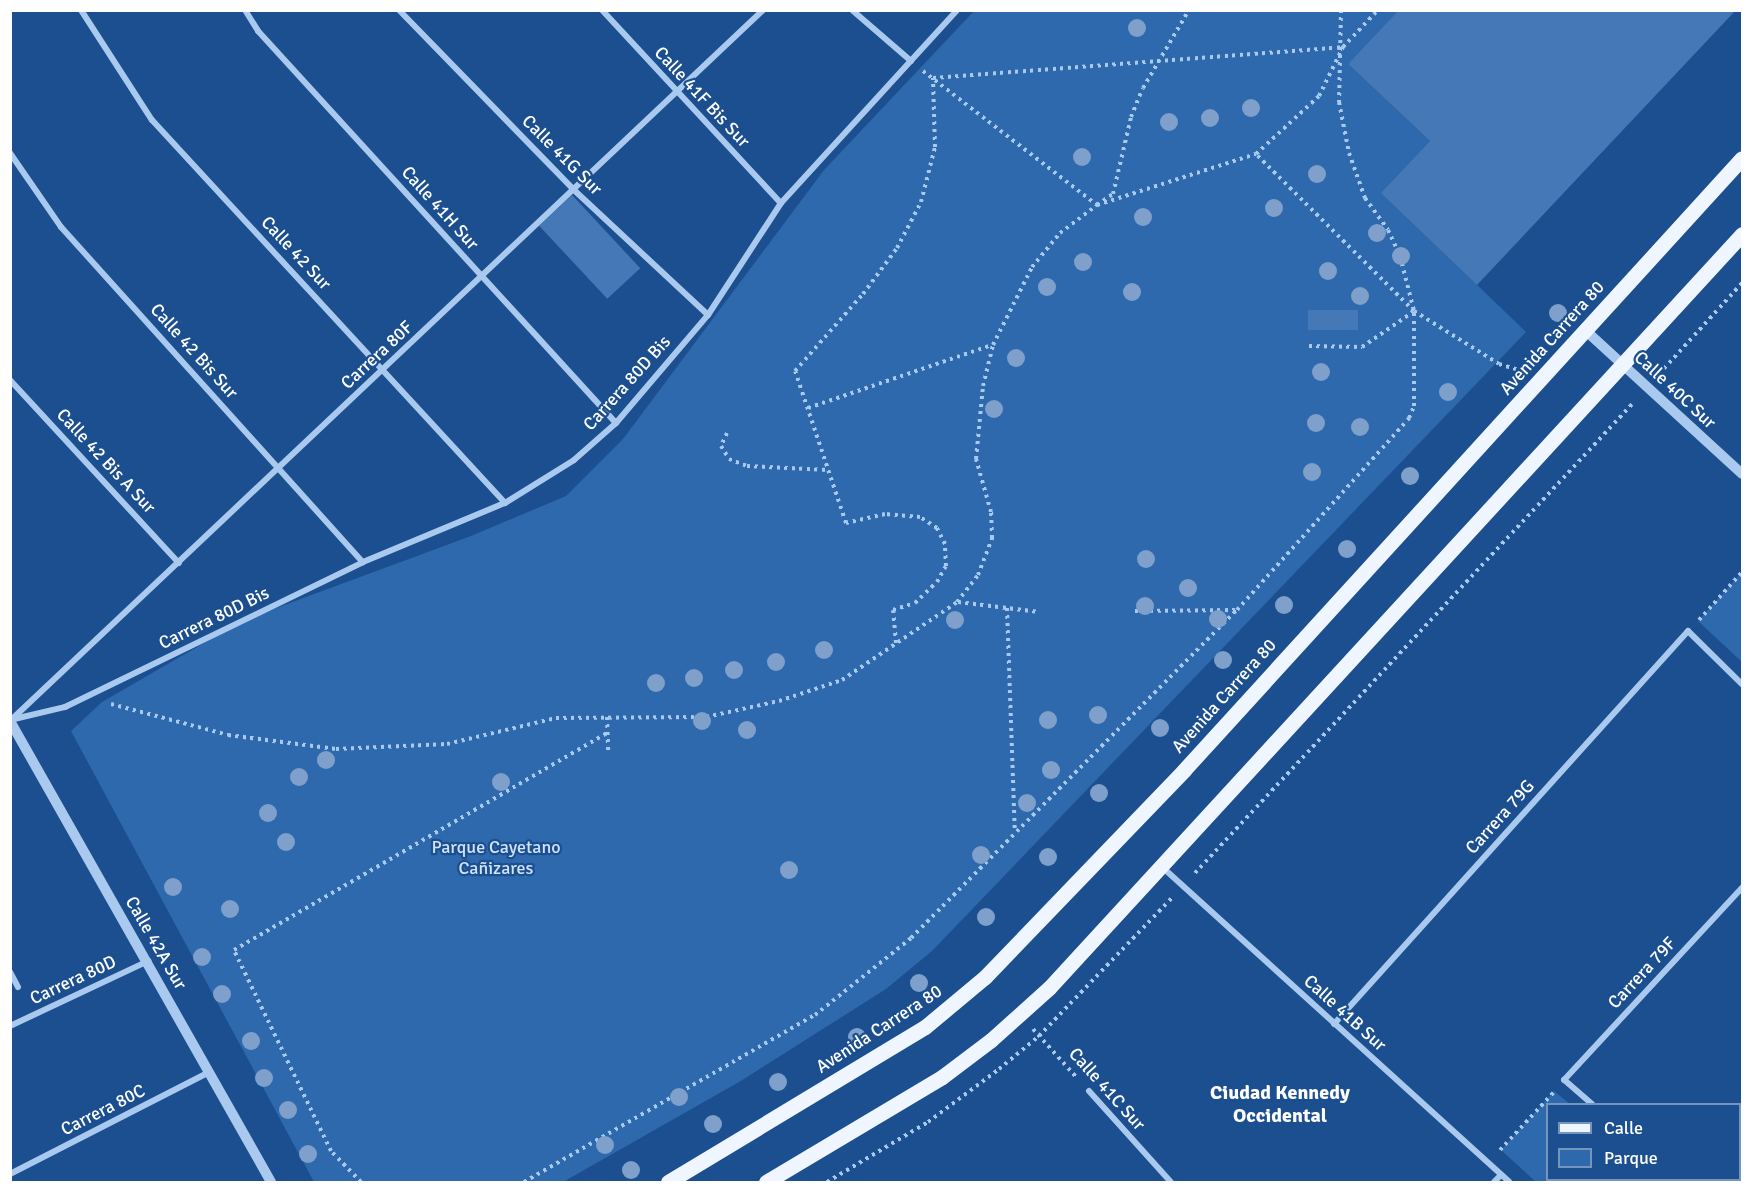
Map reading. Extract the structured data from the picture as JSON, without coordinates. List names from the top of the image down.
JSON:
{
  "streets": {
    "main road": ["Avenida Carrera 80"],
    "street": [
      "Calle 41F Bis Sur",
      "Calle 41G Sur",
      "Calle 41H Sur",
      "Calle 42 Sur",
      "Calle 42 Bis Sur",
      "Carrera 80F",
      "Carrera 80D Bis",
      "Calle 40C Sur",
      "Calle 42 Bis A Sur",
      "Carrera 79G",
      "Calle 42A Sur",
      "Carrera 79F",
      "Carrera 80D",
      "Calle 41B Sur",
      "Calle 41C Sur",
      "Carrera 80C"
    ]
  },
  "crossings": [
    ["Calle 41F Bis Sur", "Carrera 80F"],
    ["Calle 41F Bis Sur", "Carrera 80D Bis"],
    ["Calle 41G Sur", "Carrera 80F"],
    ["Calle 41G Sur", "Carrera 80D Bis"],
    ["Calle 41H Sur", "Carrera 80F"],
    ["Calle 41H Sur", "Carrera 80D Bis"],
    ["Calle 42 Sur", "Carrera 80F"],
    ["Calle 42 Sur", "Carrera 80D Bis"],
    ["Avenida Carrera 80", "Calle 40C Sur"],
    ["Calle 42 Bis Sur", "Carrera 80F"],
    ["Calle 42 Bis Sur", "Carrera 80D Bis"],
    ["Carrera 80F", "Carrera 80D Bis"],
    ["Carrera 80F", "Calle 42 Bis A Sur"],
    ["Carrera 80F", "Calle 42A Sur"],
    ["Carrera 80D Bis", "Calle 42A Sur"],
    ["Carrera 79G", "Calle 41B Sur"],
    ["Calle 42A Sur", "Carrera 80D"],
    ["Calle 42A Sur", "Carrera 80C"]
  ],
  "districts": ["Ciudad Kennedy Occidental"],
  "parks": ["Parque Cayetano Cañizares"],
  "legend": ["Calle", "Parque"]
}
